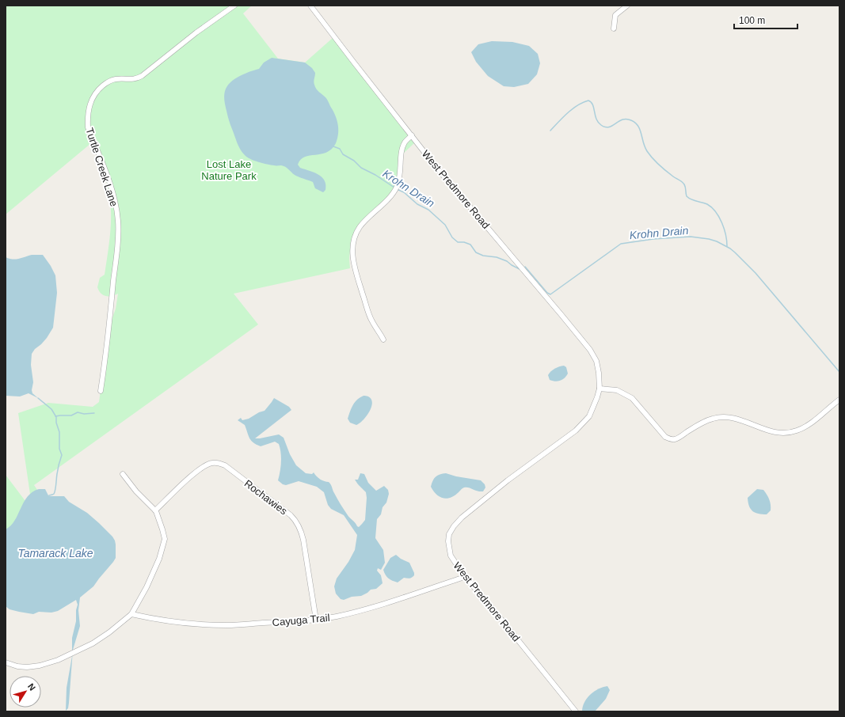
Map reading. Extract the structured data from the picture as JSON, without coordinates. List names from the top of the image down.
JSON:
{
  "streets": {
    "street": [
      "Turtle Creek Lane",
      "West Predmore Road",
      "Rochawies",
      "Cayuga Trail"
    ]
  },
  "crossings": [
    ["West Predmore Road", "Cayuga Trail"],
    ["Rochawies", "Cayuga Trail"]
  ],
  "water": ["Krohn Drain", "Tamarack Lake"],
  "parks": ["Lost Lake Nature Park"],
  "scale_bar": "100 m",
  "north": "top right"
}
